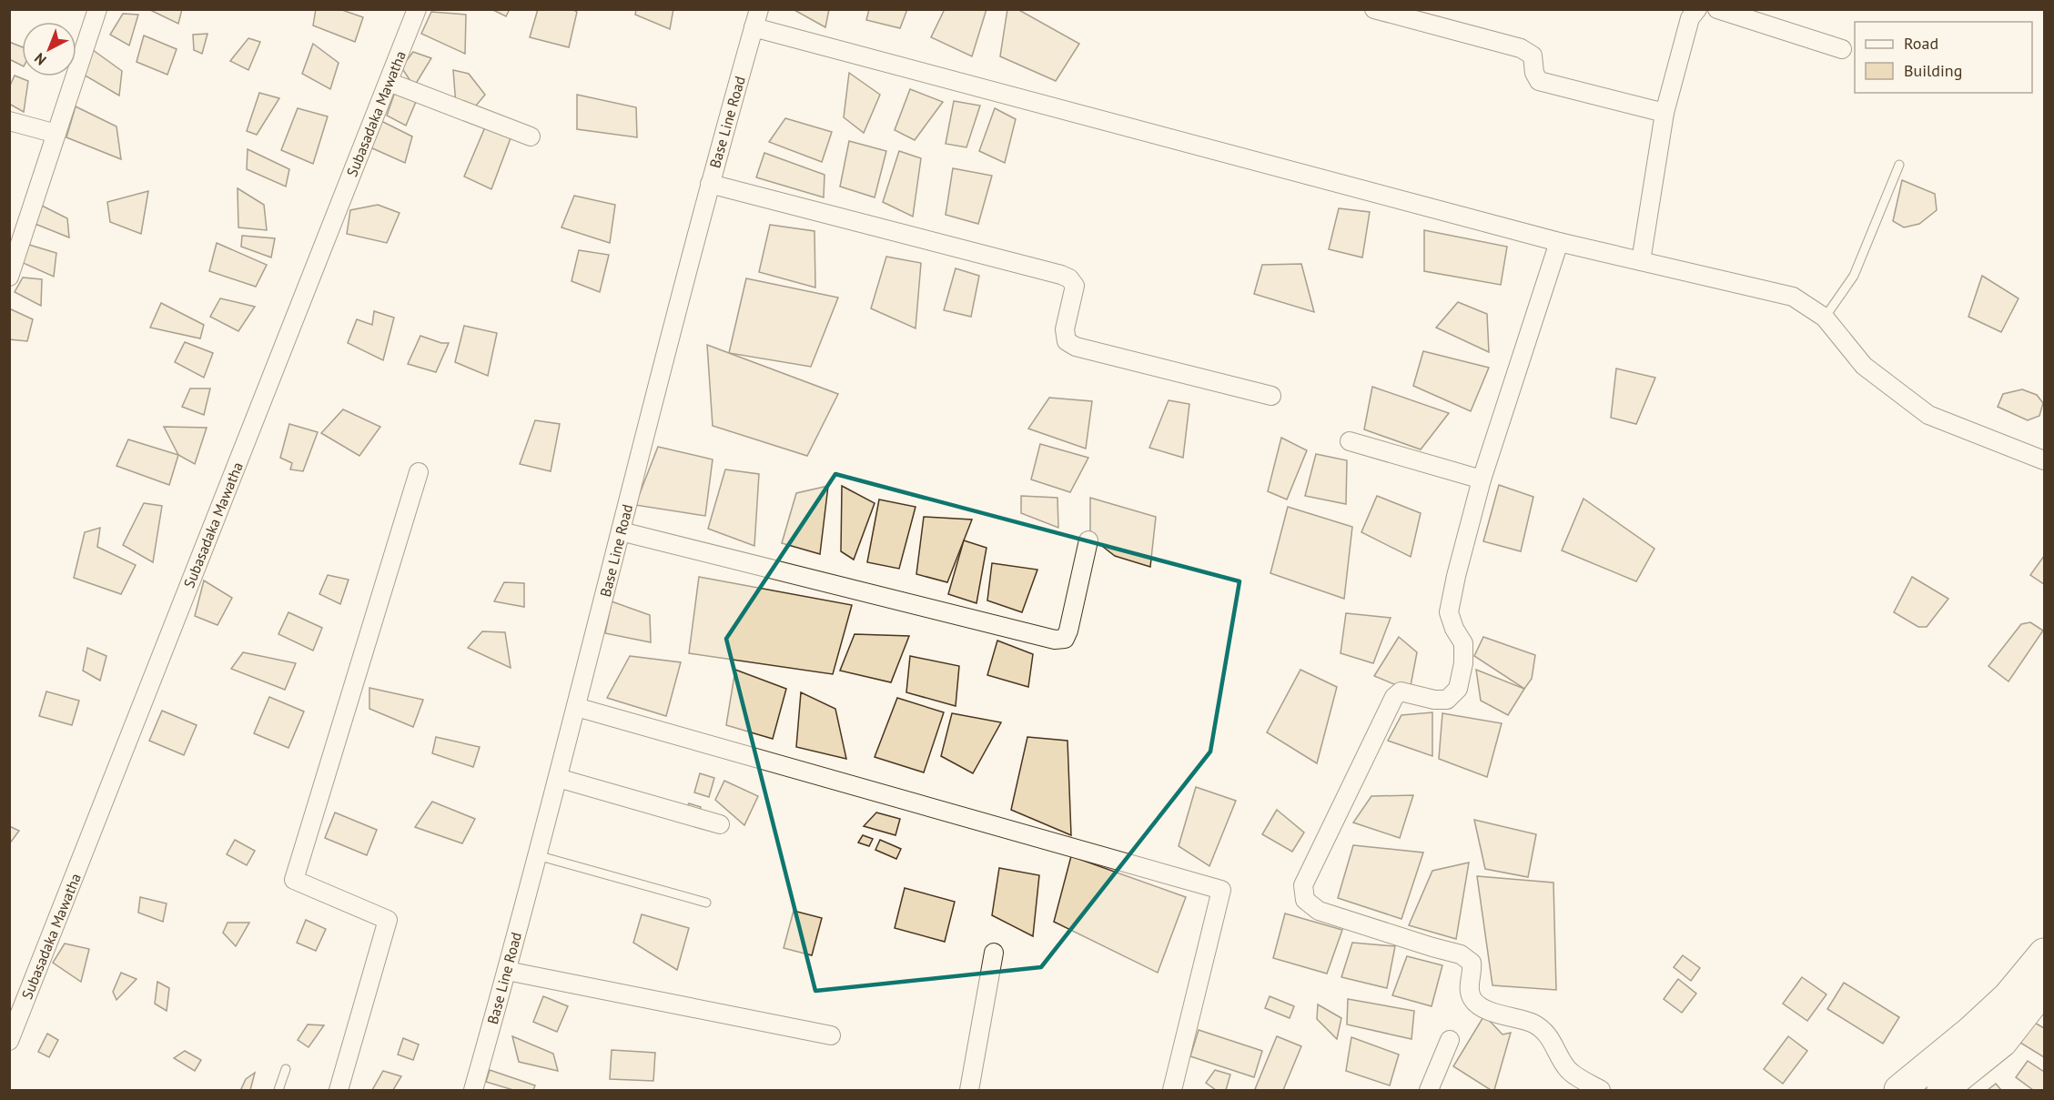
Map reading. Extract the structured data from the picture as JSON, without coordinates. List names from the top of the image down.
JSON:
{
  "streets": {
    "street": ["Subasadaka Mawatha", "Base Line Road"]
  },
  "legend": ["Road", "Building"],
  "north": "bottom left"
}
